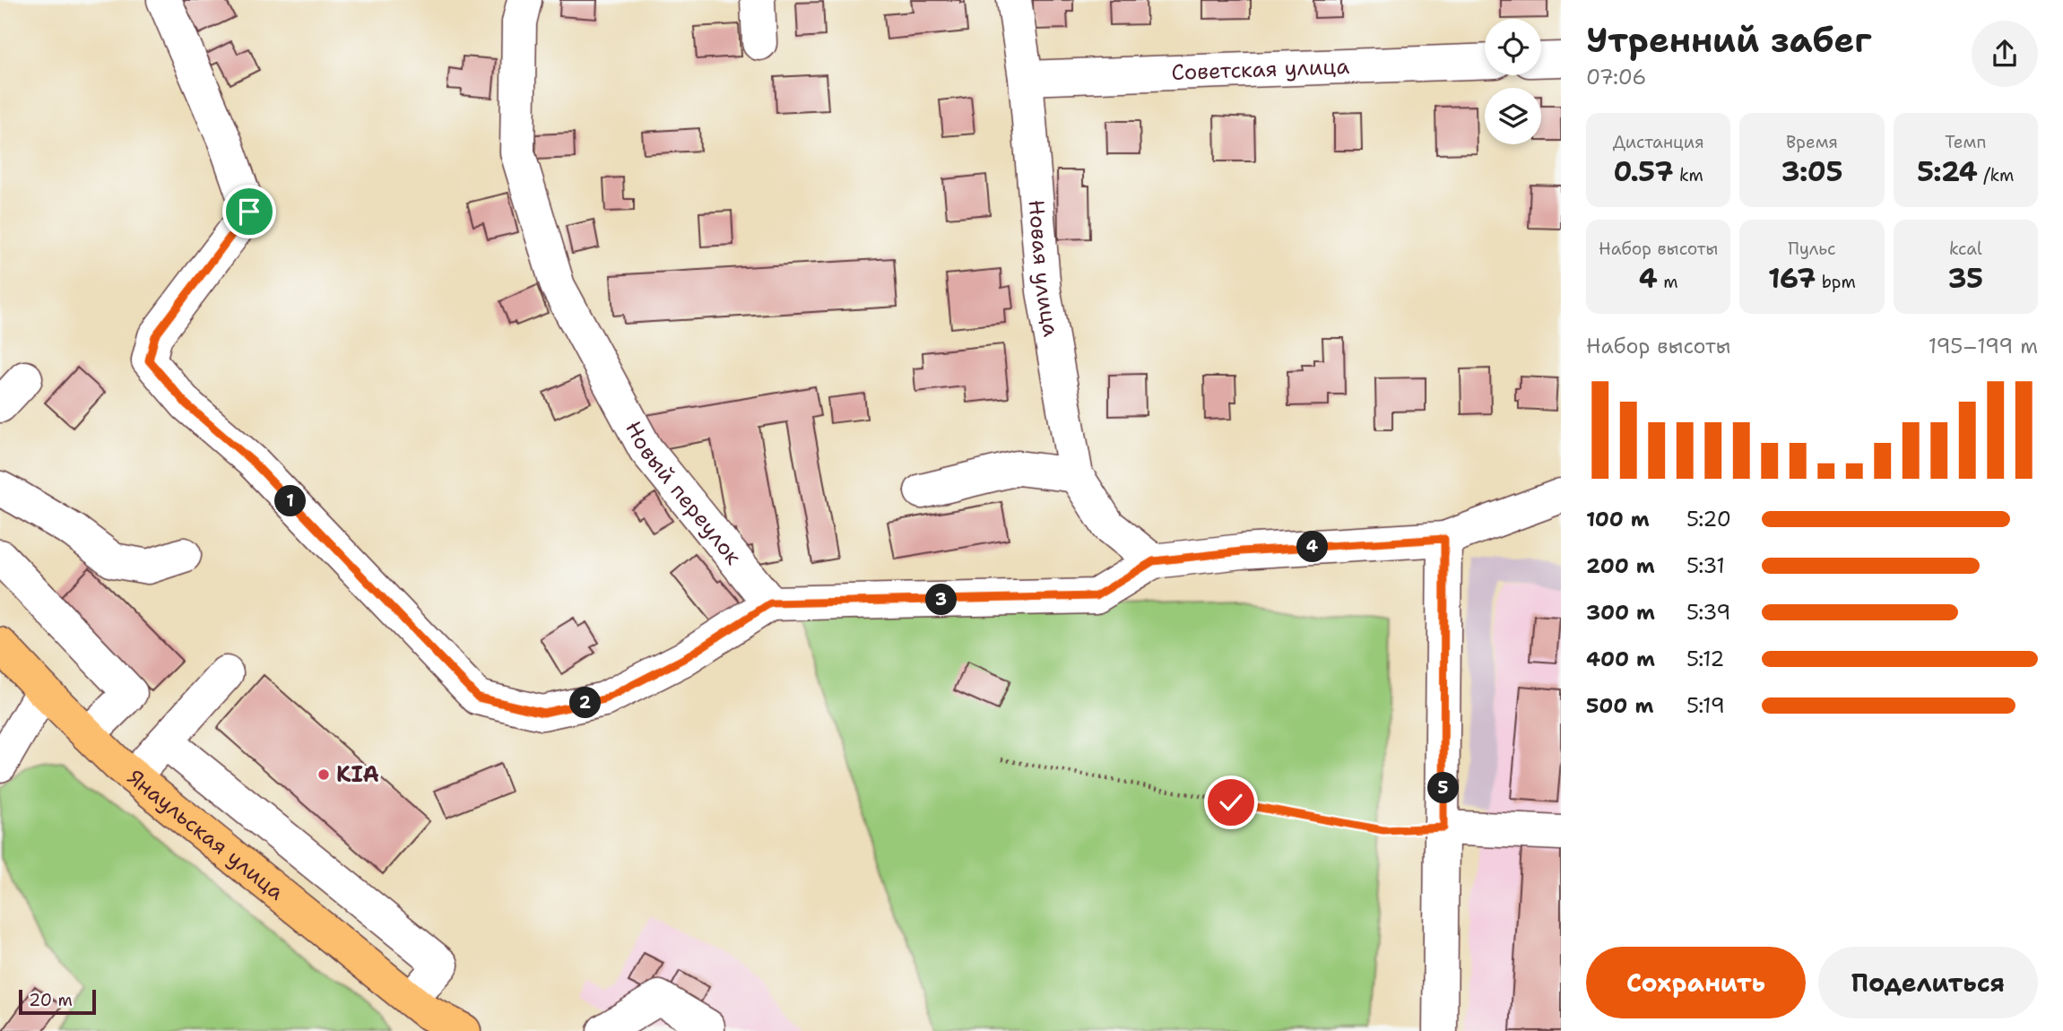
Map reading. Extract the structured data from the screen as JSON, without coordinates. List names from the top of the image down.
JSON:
{
  "streets": {
    "main road": ["Янаульская улица"],
    "street": ["Советская улица", "Новая улица", "Новый переулок"]
  },
  "crossings": [
    ["Советская улица", "Новая улица"]
  ],
  "places": ["KIA"],
  "scale_bar": "20 m",
  "page": {
    "heading": ["Утренний забег", "07:06"],
    "stats": [
      ["Дистанция", "0.57 km"],
      ["Время", "3:05"],
      ["Темп", "5:24 /km"],
      ["Набор высоты", "4 m"],
      ["Пульс", "167 bpm"],
      ["kcal", "35"]
    ],
    "chart": ["Набор высоты", "195–199 m"],
    "pins": [
      "1",
      "4",
      "3",
      "2",
      "5"
    ],
    "list": [
      {
        "name": "100 m",
        "note": "5:20"
      },
      {
        "name": "200 m",
        "note": "5:31"
      },
      {
        "name": "300 m",
        "note": "5:39"
      },
      {
        "name": "400 m",
        "note": "5:12"
      },
      {
        "name": "500 m",
        "note": "5:19"
      }
    ],
    "buttons": ["Сохранить", "Поделиться"],
    "scale": "20 m"
  }
}
